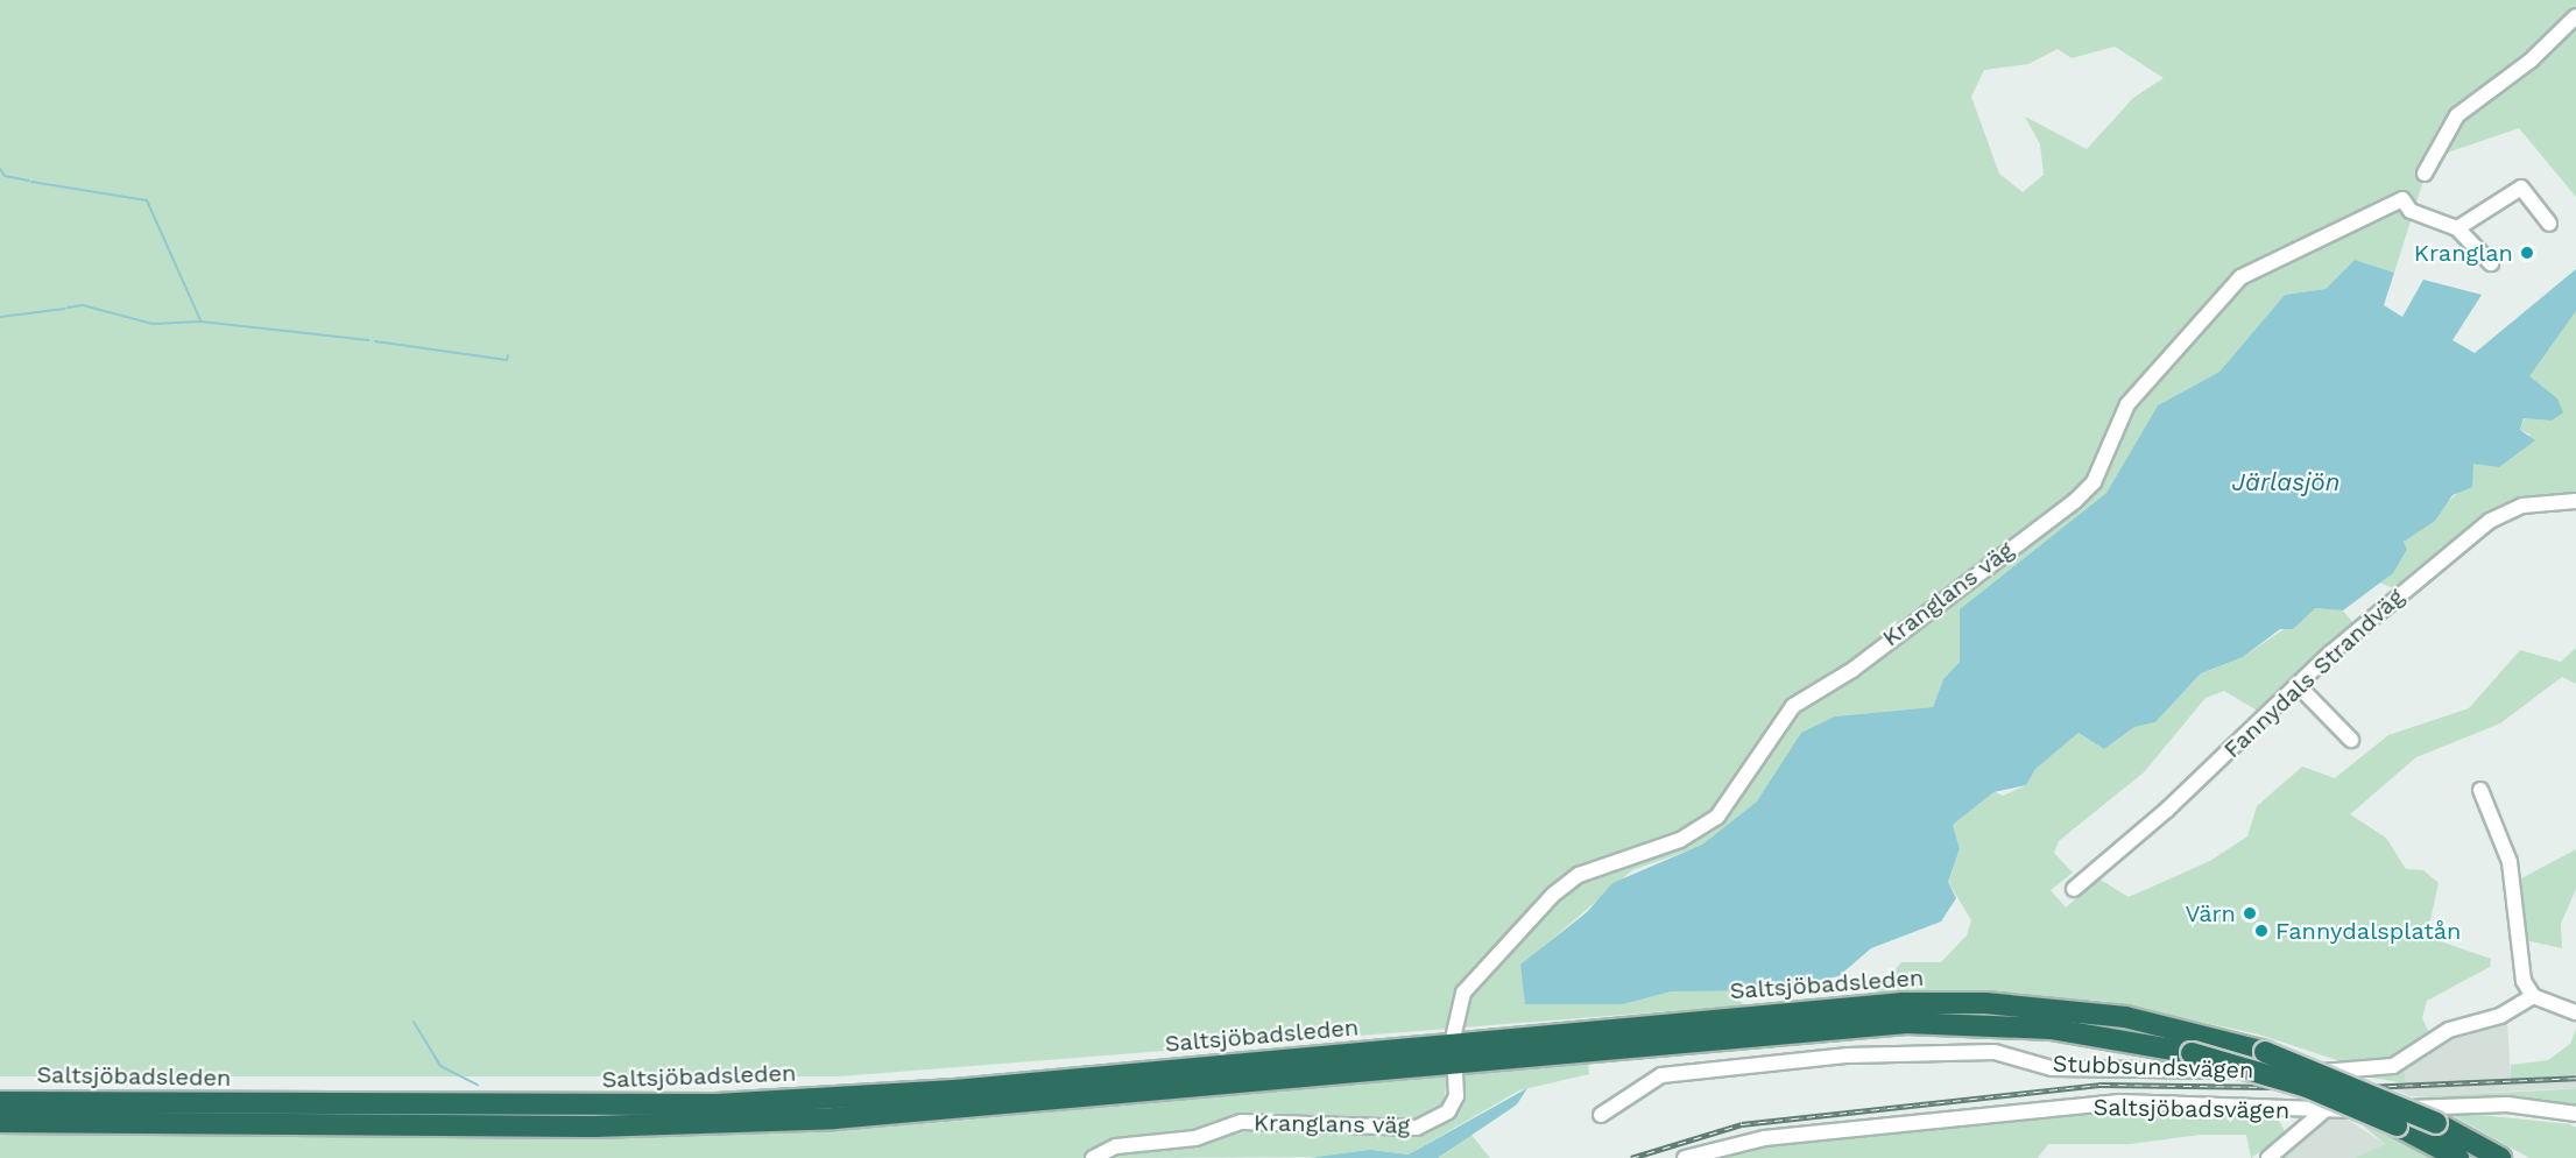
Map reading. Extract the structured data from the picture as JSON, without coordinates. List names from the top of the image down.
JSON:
{
  "streets": {
    "highway": ["Saltsjöbadsleden"],
    "street": [
      "Kranglans väg",
      "Fannydals Strandväg",
      "Stubbsundsvägen",
      "Saltsjöbadsvägen"
    ]
  },
  "water": ["Järlasjön"],
  "places": ["Kranglan", "Värn", "Fannydalsplatån"]
}
